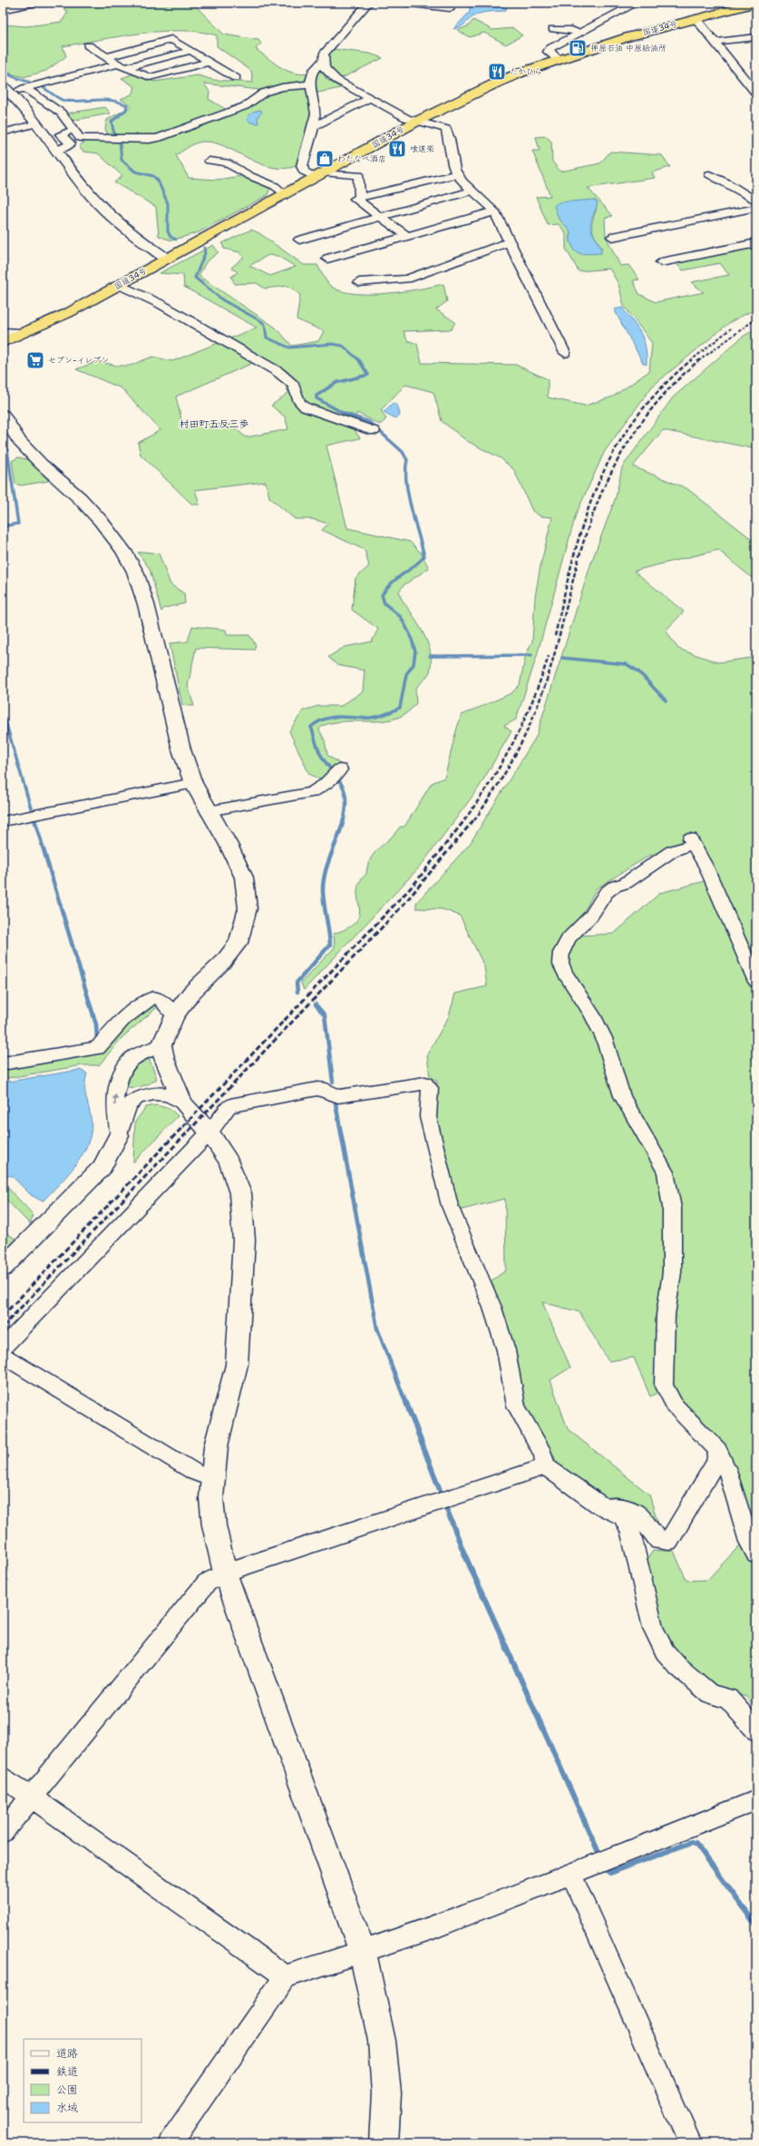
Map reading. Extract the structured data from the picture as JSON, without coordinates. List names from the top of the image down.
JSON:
{
  "streets": {
    "highway": ["国道34号"]
  },
  "districts": ["村田町五反三歩"],
  "places": {
    "fuel station": ["神原石油 中原給油所"],
    "restaurant": ["たかひら", "喰道楽"],
    "shop": ["わたなべ酒店"],
    "supermarket": ["セブン-イレブン"]
  },
  "legend": [
    "道路",
    "鉄道",
    "公園",
    "水域"
  ]
}
